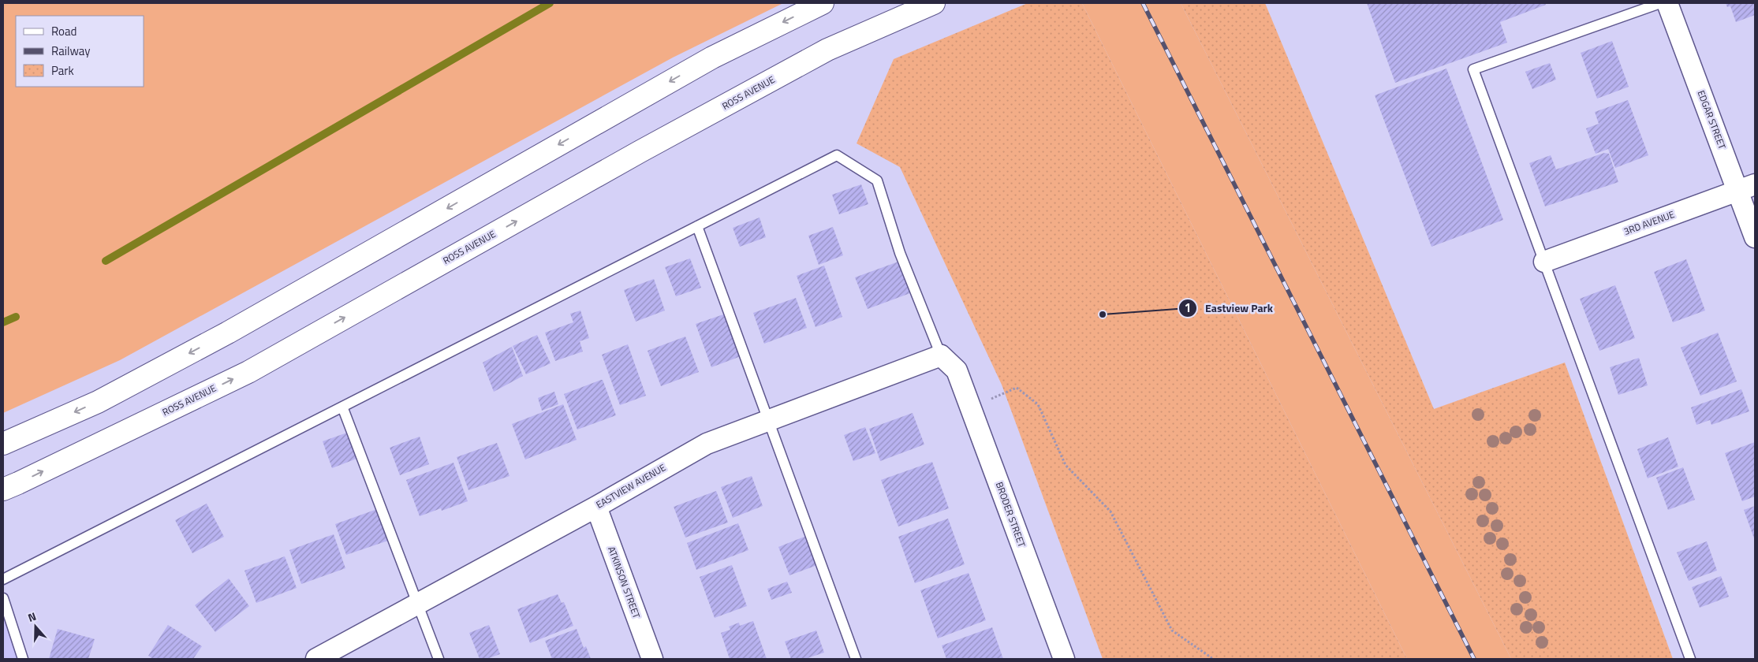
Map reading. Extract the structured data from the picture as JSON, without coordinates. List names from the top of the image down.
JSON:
{
  "streets": {
    "main road": ["ROSS AVENUE"],
    "street": [
      "EDGAR STREET",
      "3RD AVENUE",
      "EASTVIEW AVENUE",
      "BRODER STREET",
      "ATKINSON STREET"
    ]
  },
  "crossings": [
    ["EDGAR STREET", "3RD AVENUE"],
    ["EASTVIEW AVENUE", "BRODER STREET"],
    ["EASTVIEW AVENUE", "ATKINSON STREET"]
  ],
  "places": ["Eastview Park"],
  "legend": ["Road", "Railway", "Park"],
  "north": "top"
}
